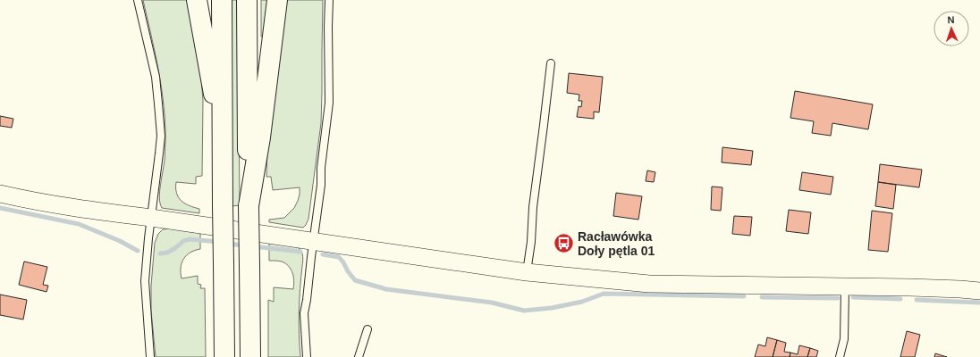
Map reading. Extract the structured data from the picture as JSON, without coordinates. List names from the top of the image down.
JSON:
{
  "places": {
    "bus stop": ["Racławówka Doły pętla 01"]
  },
  "north": "top"
}
